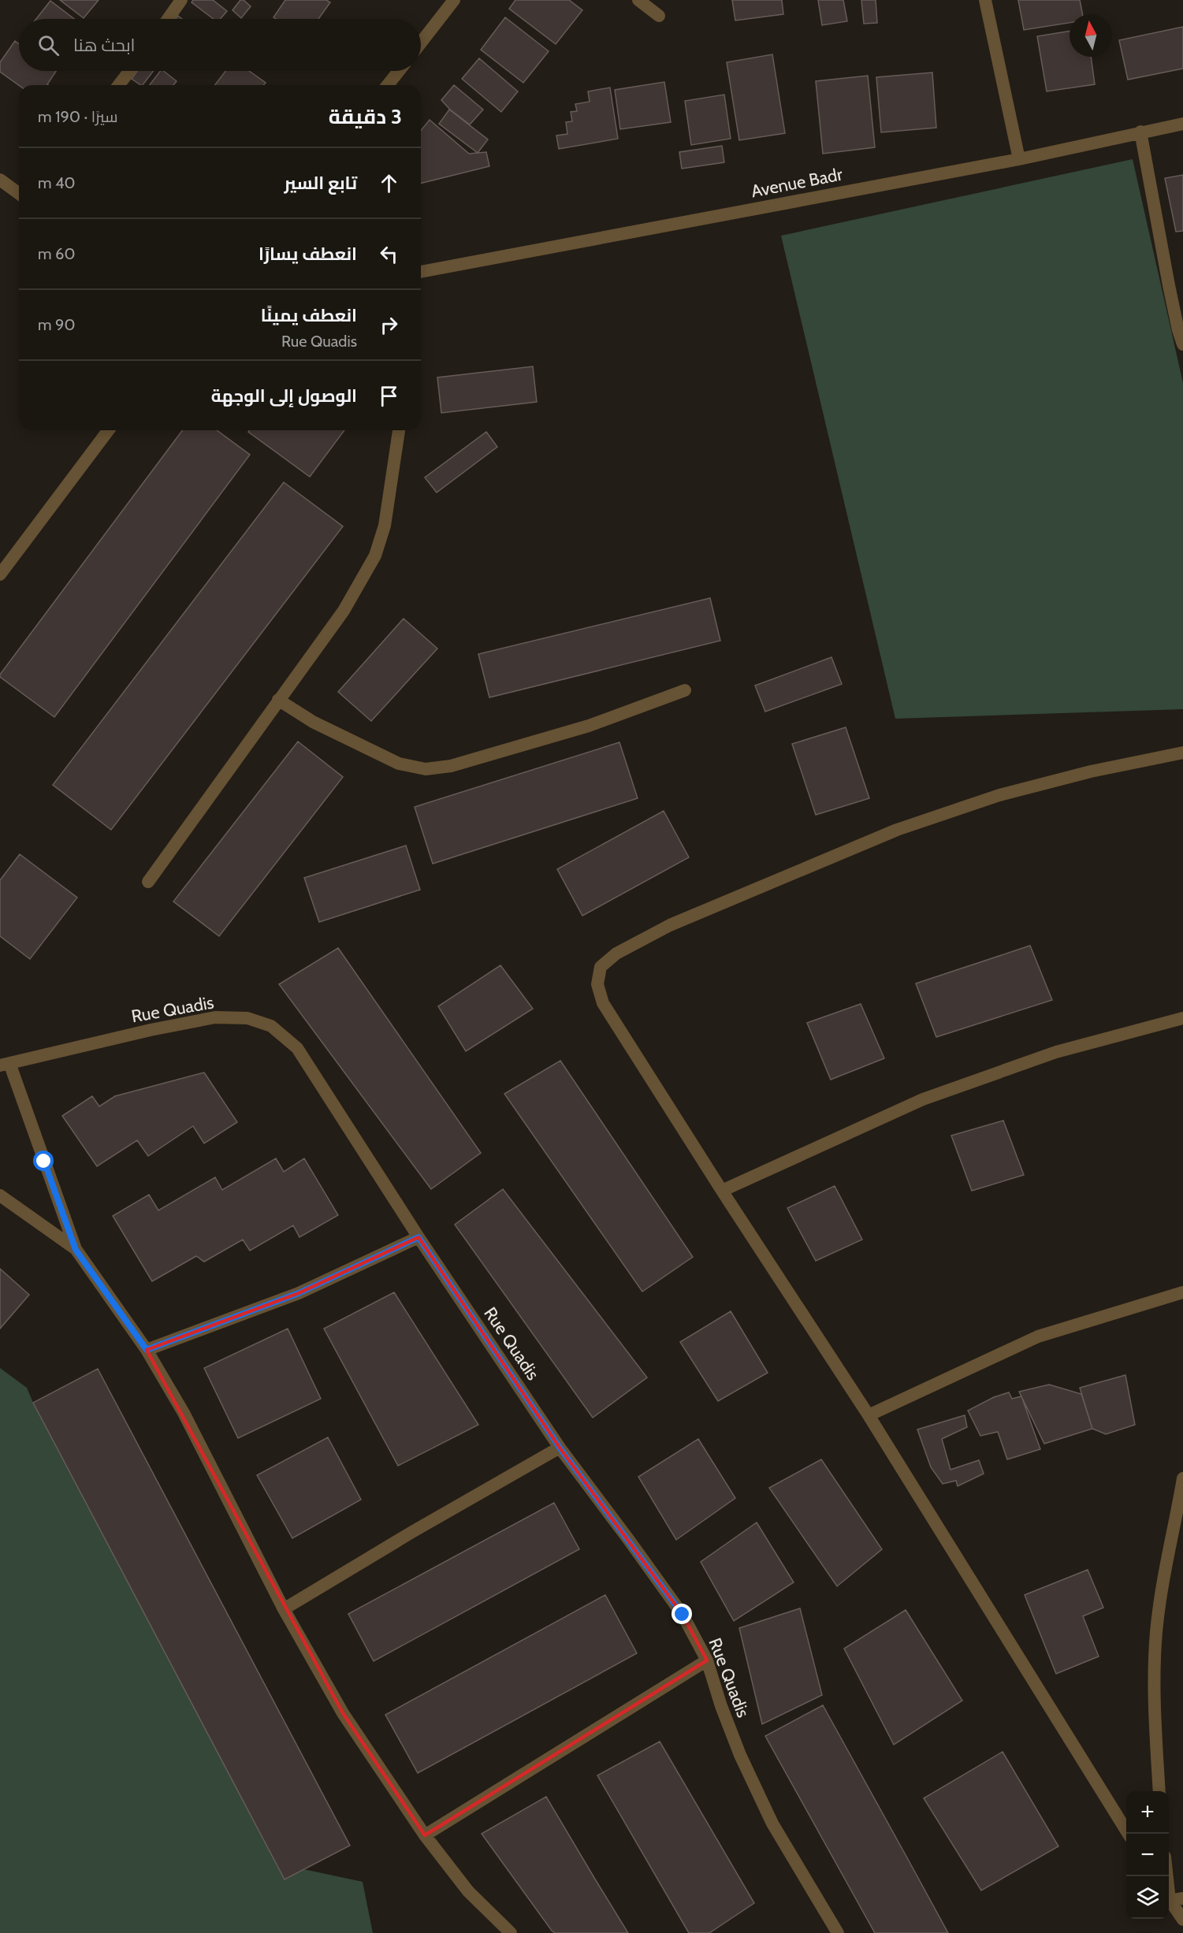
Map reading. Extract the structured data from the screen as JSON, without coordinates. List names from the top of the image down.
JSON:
{
  "streets": {
    "street": ["Avenue Badr", "Rue Quadis"]
  },
  "north": "top",
  "page": {
    "search": "ابحث هنا",
    "heading": ["3 دقيقة", "سيرًا · 190 m"],
    "list": [
      ["تابع السير", "40 m"],
      ["انعطف يسارًا", "60 m"],
      ["انعطف يمينًا", "Rue Quadis", "90 m"],
      "الوصول إلى الوجهة"
    ],
    "map_buttons": ["+", "−"]
  }
}
